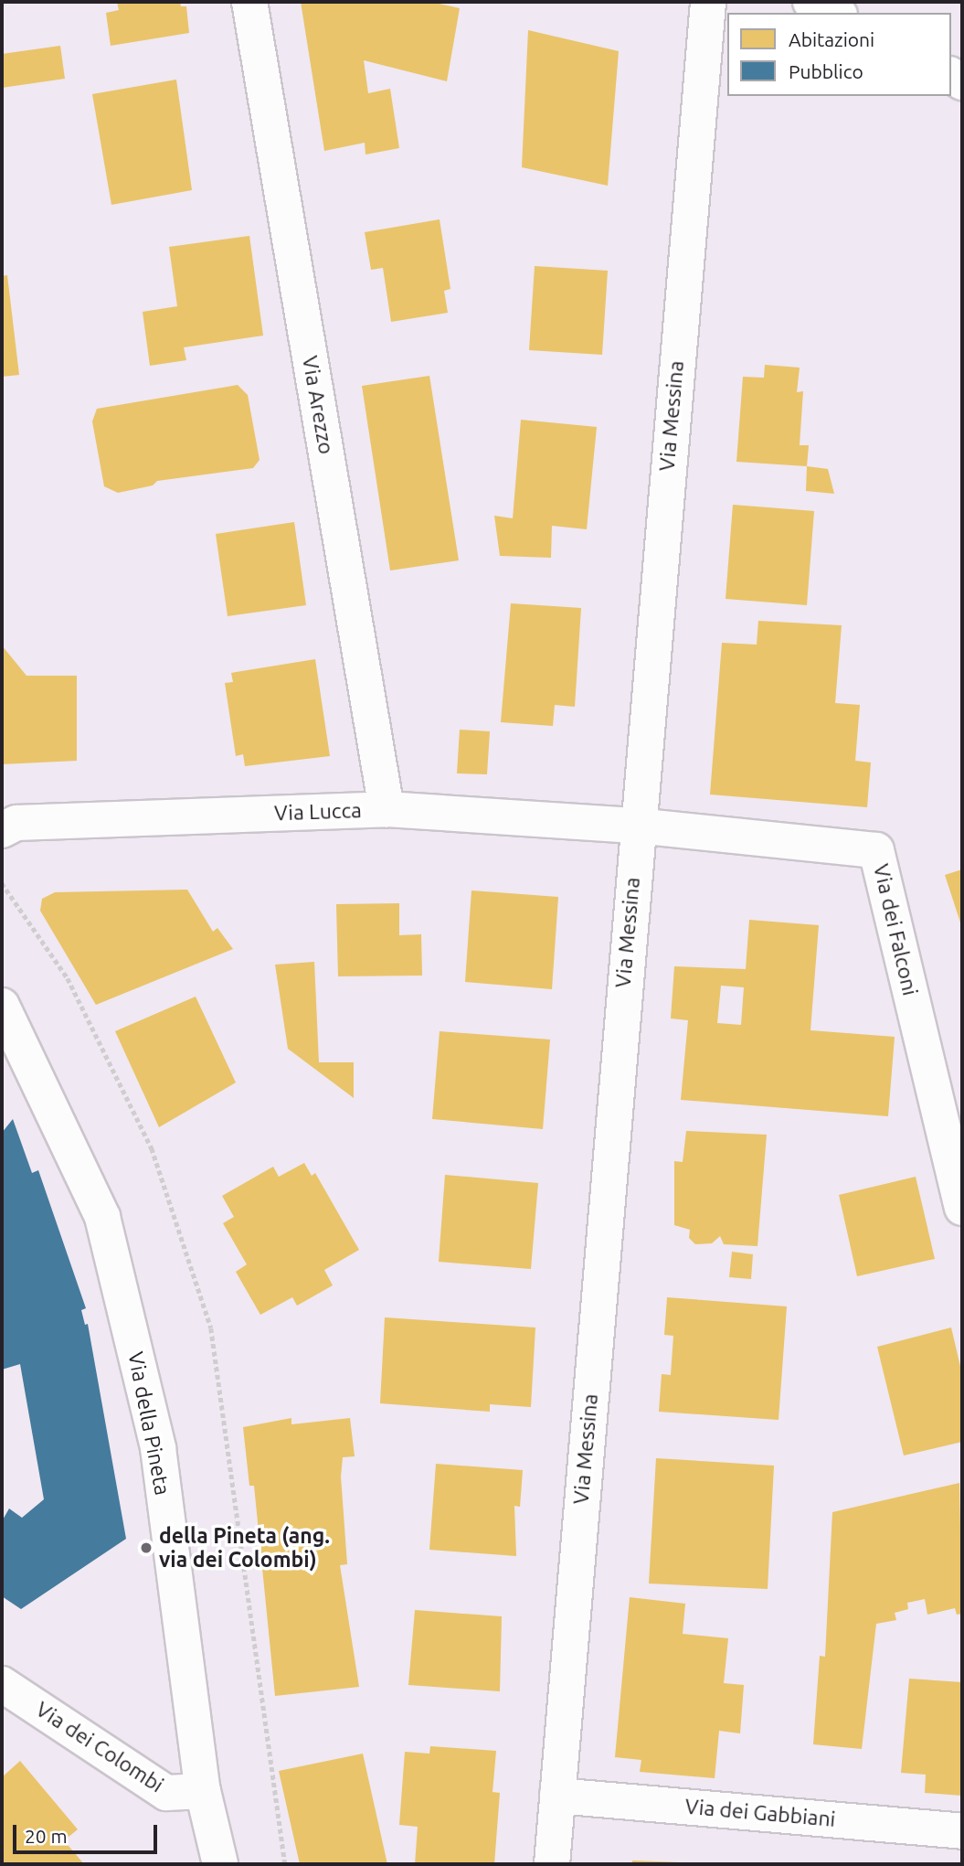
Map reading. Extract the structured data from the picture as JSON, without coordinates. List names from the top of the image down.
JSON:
{
  "streets": {
    "street": [
      "Via Arezzo",
      "Via Messina",
      "Via Lucca",
      "Via dei Falconi",
      "Via della Pineta",
      "Via dei Colombi",
      "Via dei Gabbiani"
    ]
  },
  "crossings": [
    ["Via Arezzo", "Via Lucca"],
    ["Via Messina", "Via Lucca"],
    ["Via Messina", "Via dei Falconi"],
    ["Via Messina", "Via dei Gabbiani"],
    ["Via Lucca", "Via dei Falconi"],
    ["Via della Pineta", "Via dei Colombi"]
  ],
  "places": ["della Pineta (ang. via dei Colombi)"],
  "legend": ["Abitazioni", "Pubblico"],
  "scale_bar": "20 m"
}
